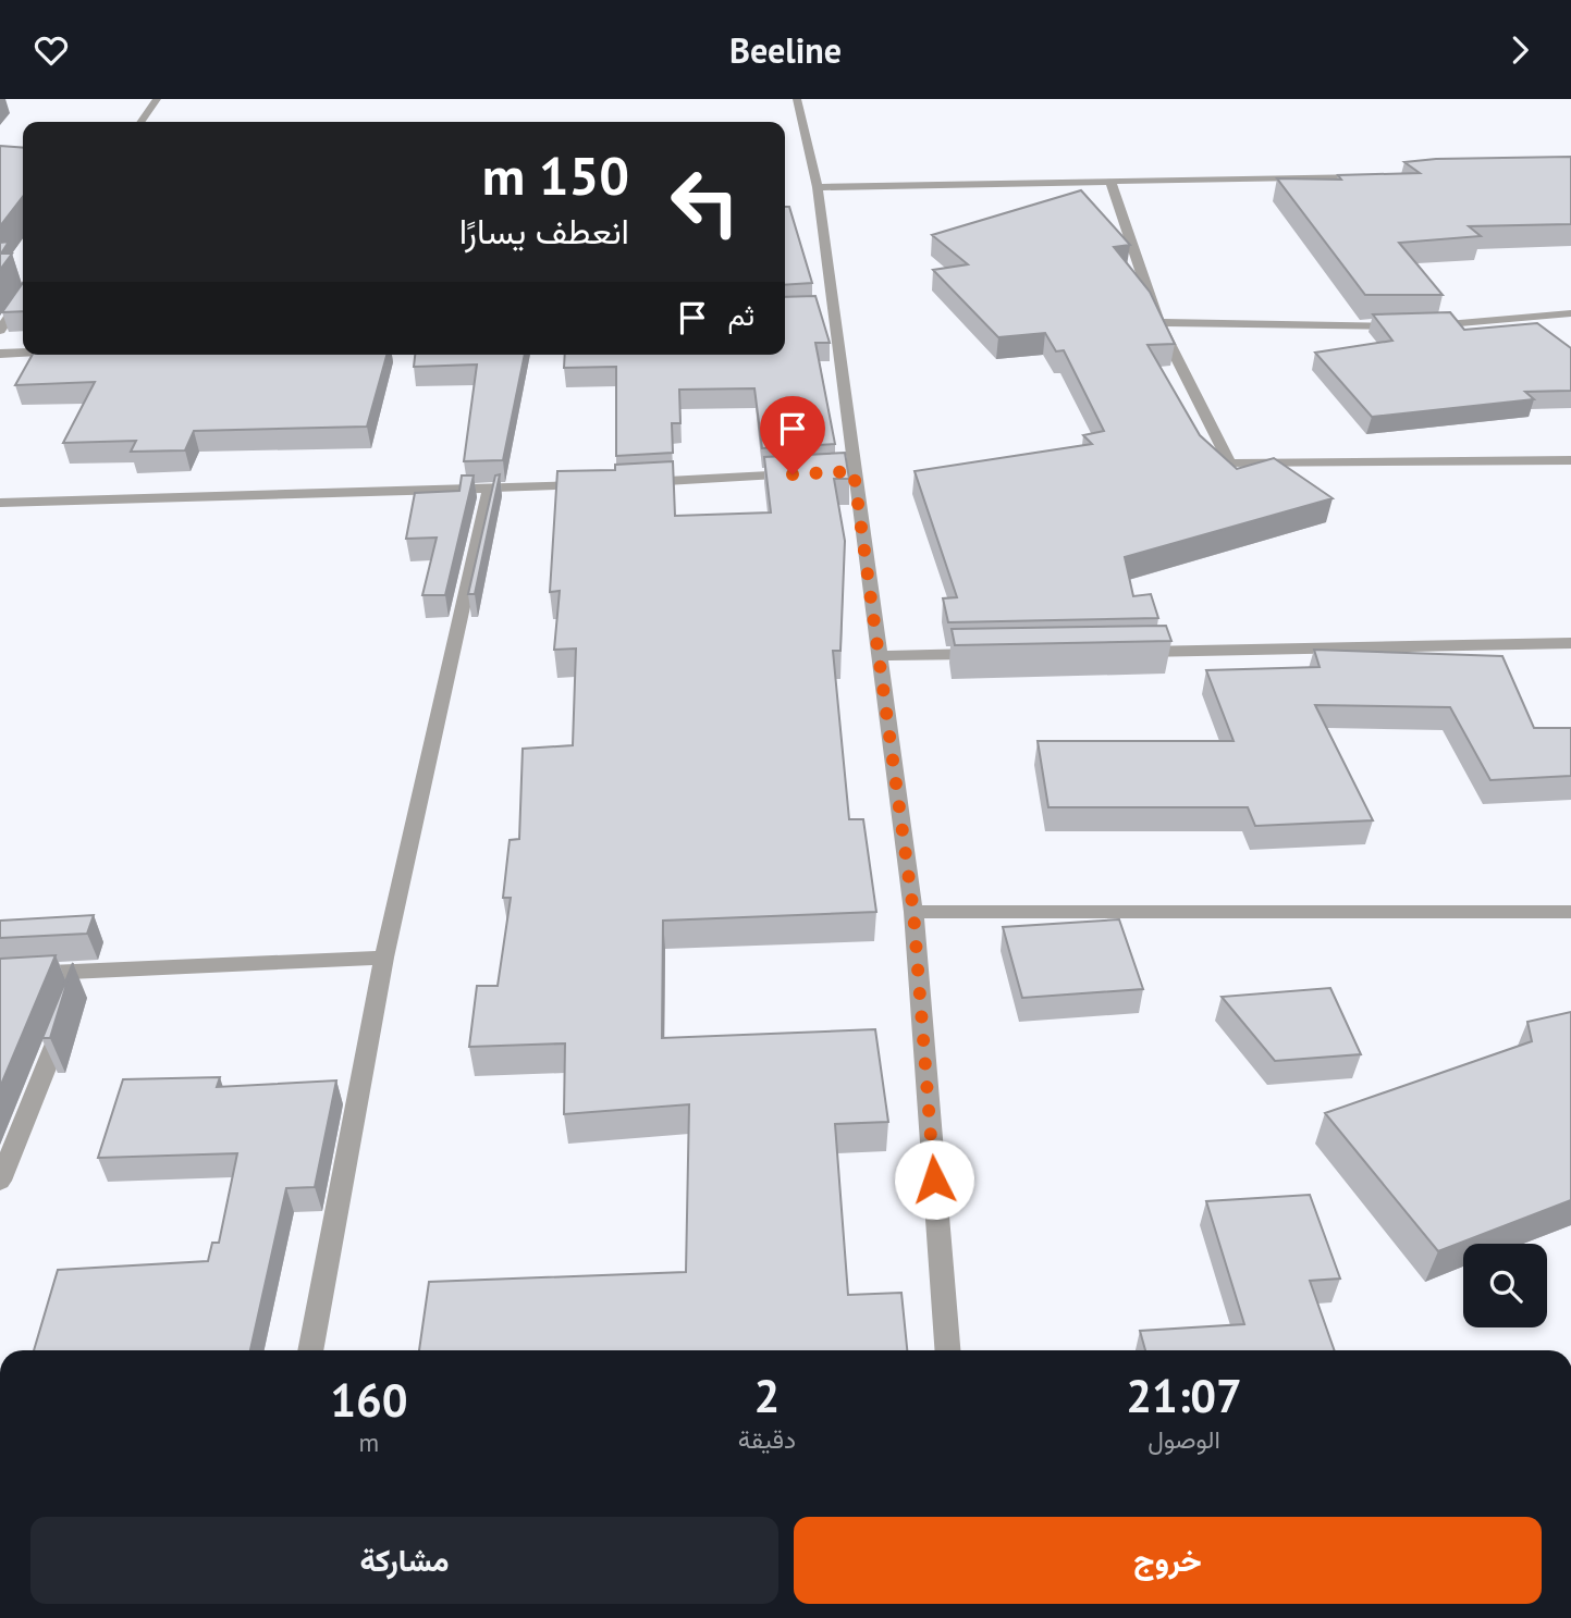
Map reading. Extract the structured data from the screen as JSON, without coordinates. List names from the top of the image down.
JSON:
{
  "page": {
    "header": "Beeline",
    "turn": ["150 m", "انعطف يسارًا"],
    "then": "ثم",
    "eta": [
      "21:07",
      "الوصول",
      "2",
      "دقيقة",
      "160",
      "m"
    ],
    "buttons": ["خروج", "مشاركة"]
  }
}
